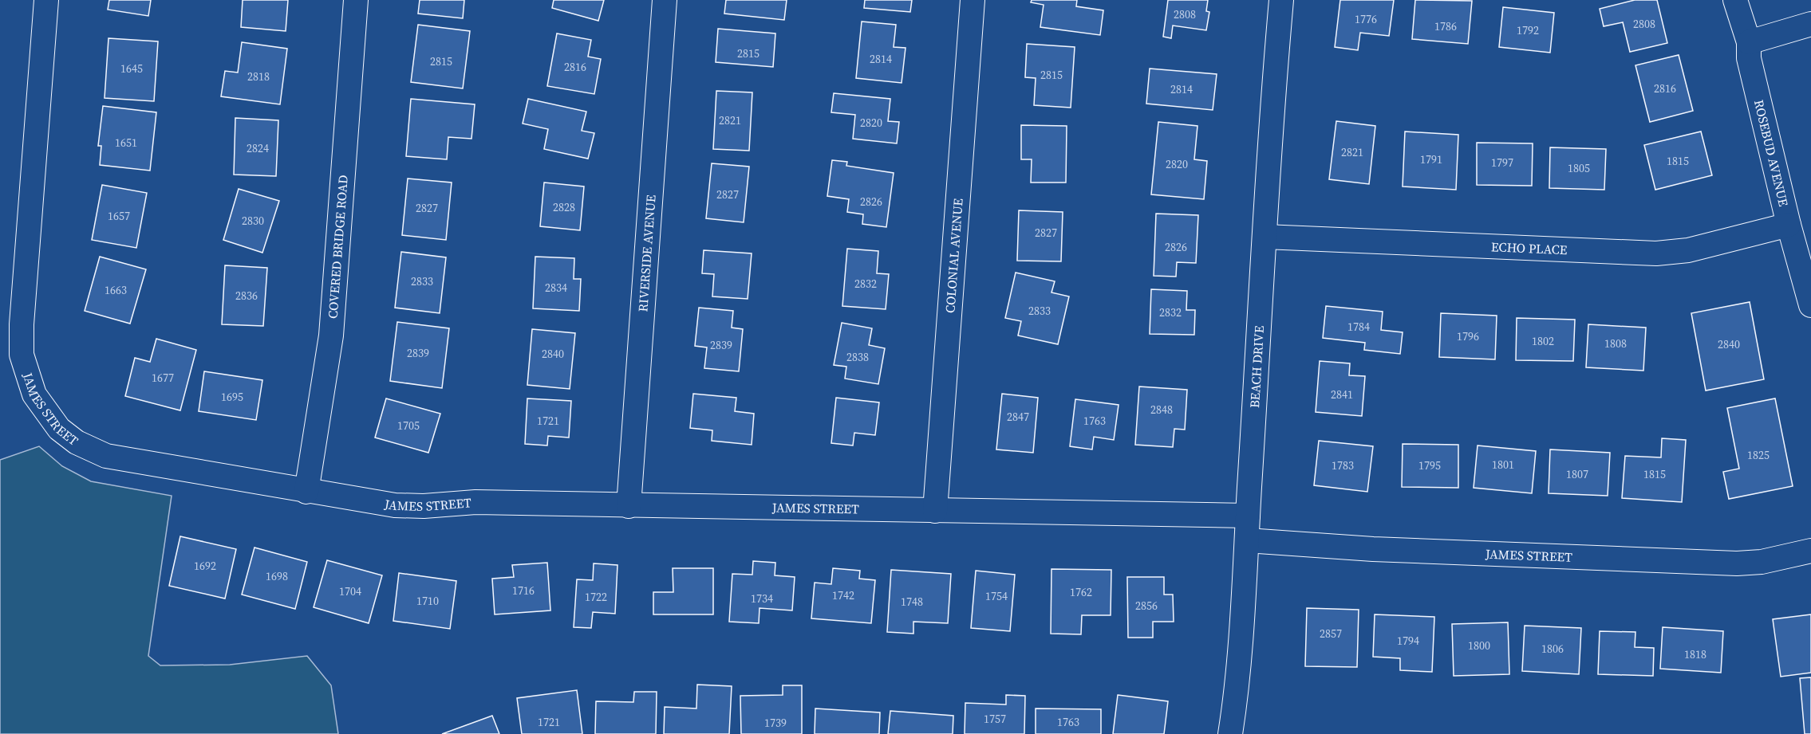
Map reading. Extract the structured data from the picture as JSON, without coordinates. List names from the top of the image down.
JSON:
{
  "streets": {
    "street": [
      "ROSEBUD AVENUE",
      "COVERED BRIDGE ROAD",
      "ECHO PLACE",
      "RIVERSIDE AVENUE",
      "COLONIAL AVENUE",
      "BEACH DRIVE",
      "JAMES STREET"
    ]
  },
  "crossings": [
    ["ROSEBUD AVENUE", "ECHO PLACE"],
    ["COVERED BRIDGE ROAD", "JAMES STREET"],
    ["ECHO PLACE", "BEACH DRIVE"],
    ["RIVERSIDE AVENUE", "JAMES STREET"],
    ["COLONIAL AVENUE", "JAMES STREET"],
    ["BEACH DRIVE", "JAMES STREET"]
  ],
  "house_numbers": [
    "2808",
    "1776",
    "2808",
    "1786",
    "1792",
    "2815",
    "2814",
    "2815",
    "2816",
    "1645",
    "2815",
    "2818",
    "2816",
    "2814",
    "2821",
    "2820",
    "1651",
    "2824",
    "2821",
    "1791",
    "1815",
    "1797",
    "2820",
    "1805",
    "2827",
    "2826",
    "2828",
    "2827",
    "1657",
    "2830",
    "2827",
    "2826",
    "2833",
    "2832",
    "2834",
    "1663",
    "2836",
    "2833",
    "2832",
    "1784",
    "1796",
    "1802",
    "1808",
    "2840",
    "2839",
    "2839",
    "2840",
    "2838",
    "1677",
    "2841",
    "1695",
    "2848",
    "2847",
    "1721",
    "1763",
    "1705",
    "1825",
    "1801",
    "1783",
    "1795",
    "1807",
    "1815",
    "1692",
    "1698",
    "1716",
    "1704",
    "1762",
    "1742",
    "1754",
    "1722",
    "1734",
    "1710",
    "1748",
    "2856",
    "2857",
    "1794",
    "1800",
    "1806",
    "1818",
    "1757",
    "1721",
    "1763",
    "1739"
  ]
}
